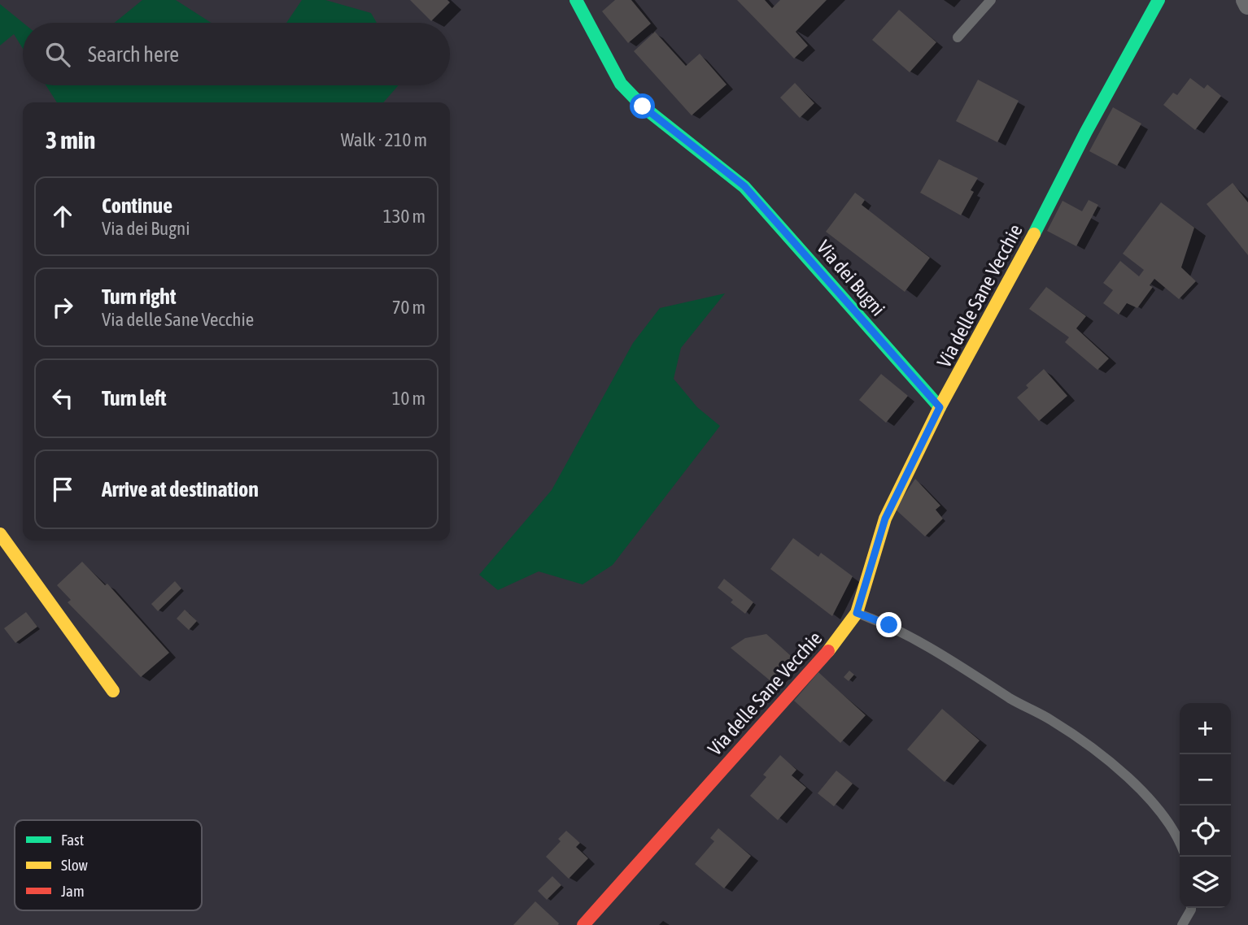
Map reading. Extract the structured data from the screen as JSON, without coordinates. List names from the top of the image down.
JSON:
{
  "streets": {
    "street": ["Via dei Bugni", "Via delle Sane Vecchie"]
  },
  "crossings": [
    ["Via dei Bugni", "Via delle Sane Vecchie"]
  ],
  "legend": ["Fast", "Slow", "Jam"],
  "page": {
    "search": "Search here",
    "heading": ["3 min", "Walk · 210 m"],
    "list": [
      ["Continue", "Via dei Bugni", "130 m"],
      ["Turn right", "Via delle Sane Vecchie", "70 m"],
      ["Turn left", "10 m"],
      "Arrive at destination"
    ],
    "map_buttons": ["+", "−"]
  }
}
